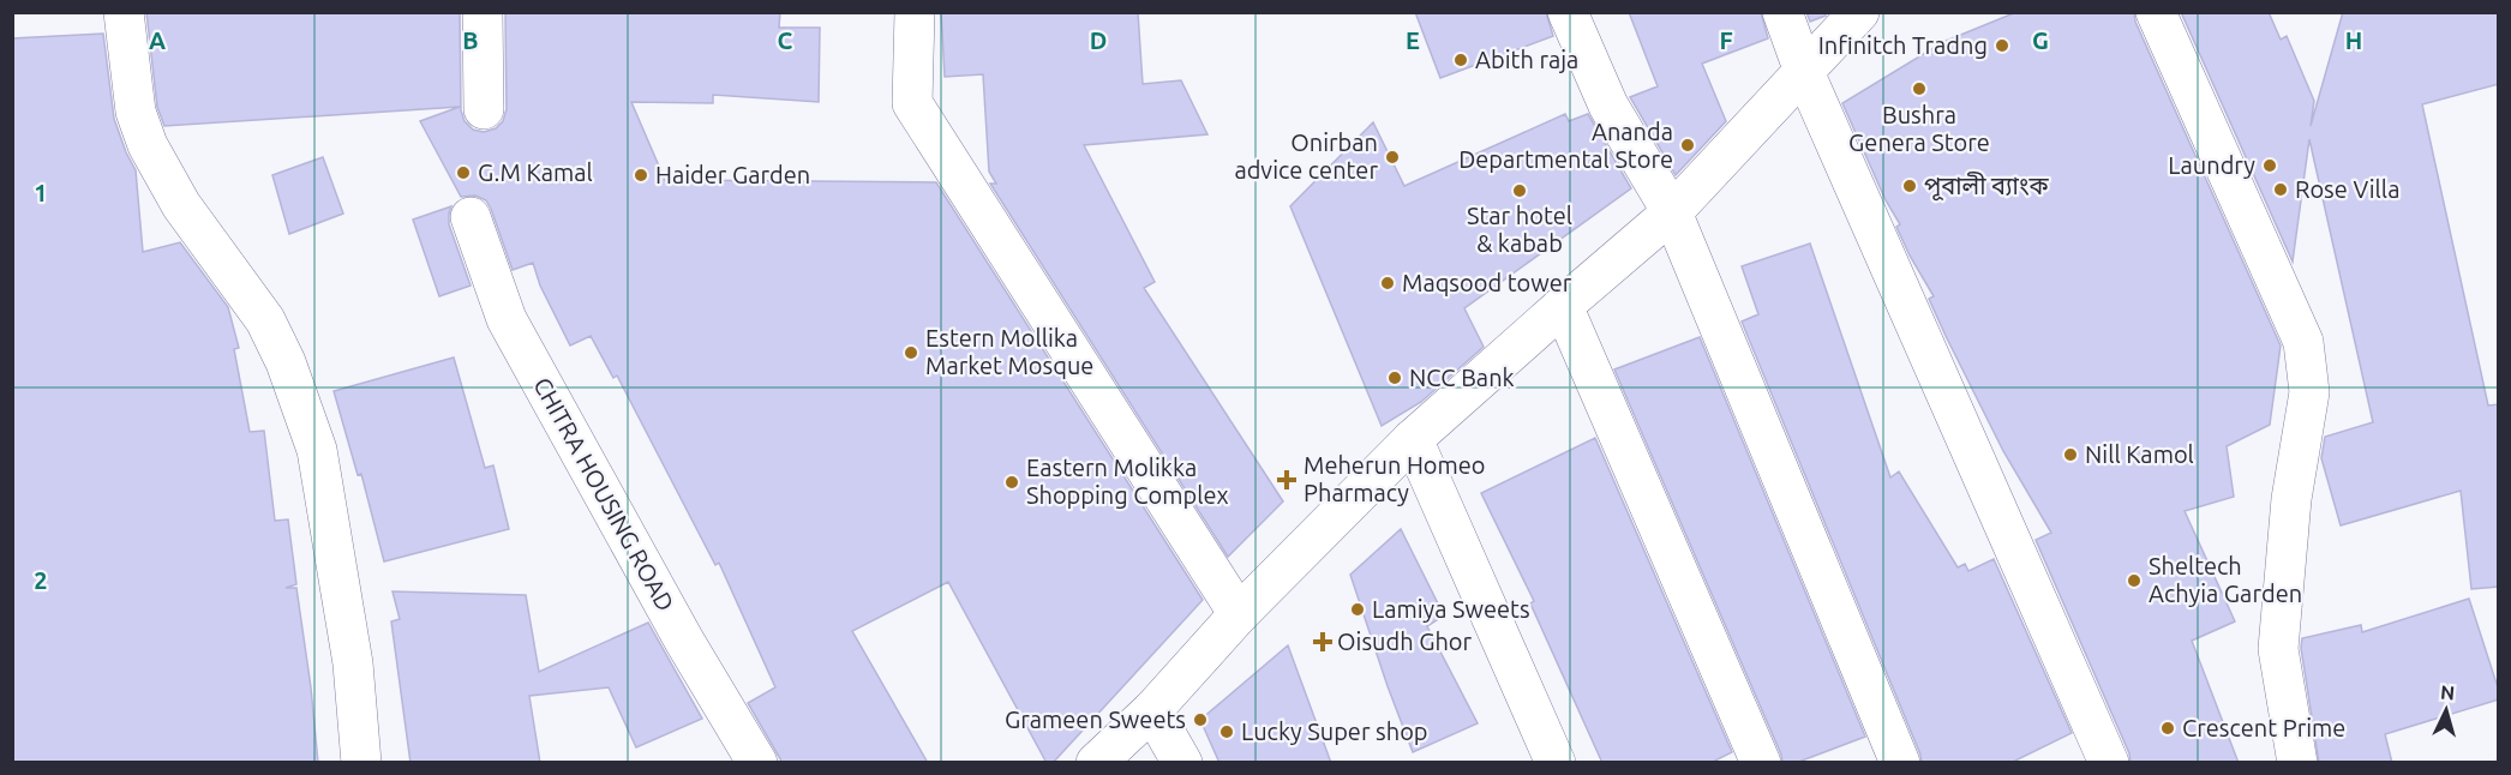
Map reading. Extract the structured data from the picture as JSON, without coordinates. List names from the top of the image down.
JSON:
{
  "streets": {
    "street": ["CHITRA HOUSING ROAD"]
  },
  "places": {
    "other": [
      "Infinitch Tradng",
      "Abith raja",
      "Bushra Genera Store",
      "Ananda Departmental Store",
      "Onirban advice center",
      "Laundry",
      "G.M Kamal",
      "Haider Garden",
      "পূবালী ব্যাংক",
      "Rose Villa",
      "Star hotel & kabab",
      "Maqsood tower",
      "Estern Mollika Market Mosque",
      "NCC Bank",
      "Nill Kamol",
      "Eastern Molikka Shopping Complex",
      "Sheltech Achyia Garden",
      "Lamiya Sweets",
      "Grameen Sweets",
      "Crescent Prime",
      "Lucky Super shop"
    ],
    "health": ["Meherun Homeo Pharmacy", "Oisudh Ghor"]
  },
  "north": "top",
  "grid": {
    "columns": [
      "A",
      "B",
      "C",
      "D",
      "E",
      "F",
      "G",
      "H"
    ],
    "rows": ["1", "2"]
  }
}
